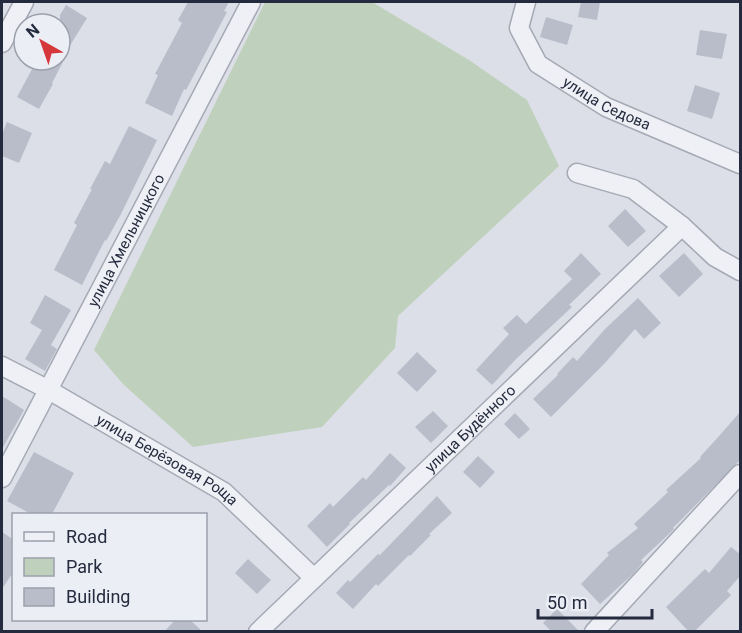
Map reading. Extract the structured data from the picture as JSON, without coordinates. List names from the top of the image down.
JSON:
{
  "streets": {
    "street": [
      "улица Седова",
      "улица Хмельницкого",
      "улица Будённого",
      "улица Берёзовая Роща"
    ]
  },
  "crossings": [
    ["улица Хмельницкого", "улица Берёзовая Роща"],
    ["улица Будённого", "улица Берёзовая Роща"]
  ],
  "legend": ["Road", "Park", "Building"],
  "scale_bar": "50 m",
  "north": "top left"
}
